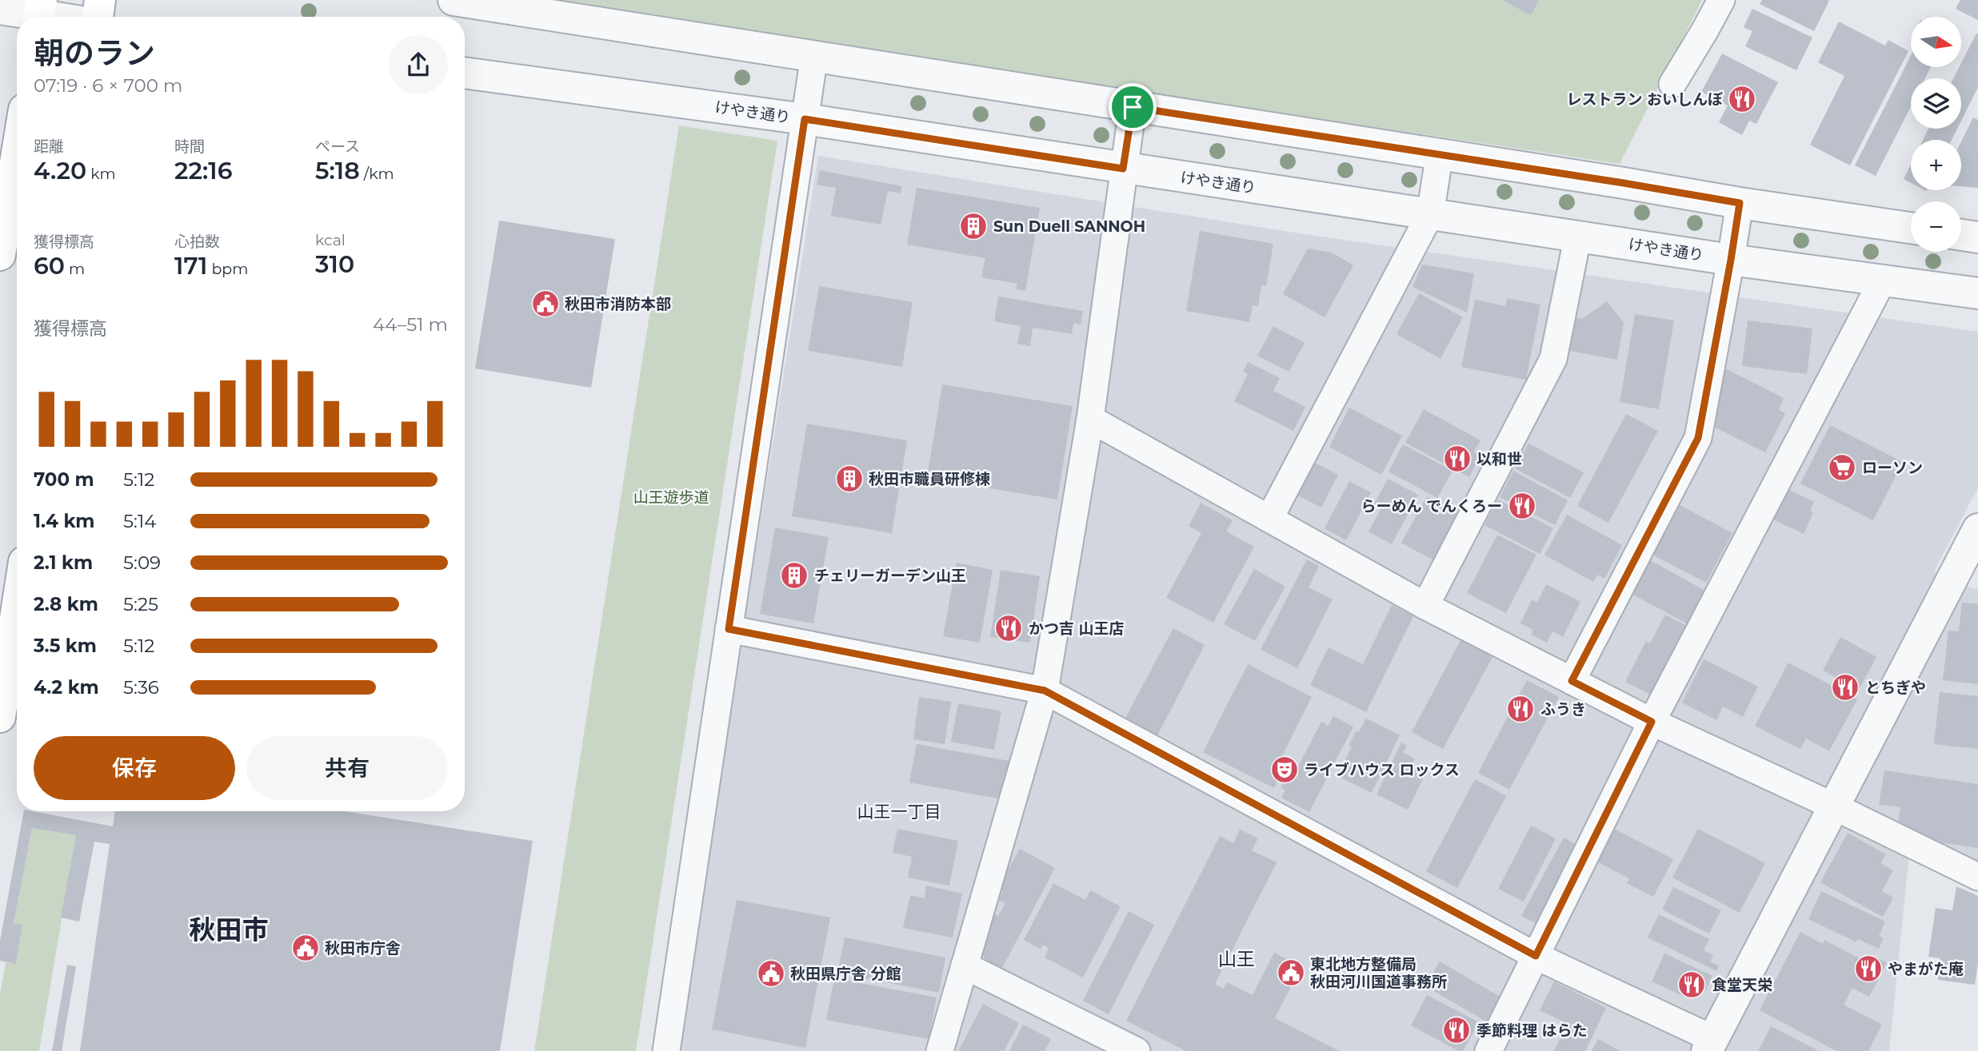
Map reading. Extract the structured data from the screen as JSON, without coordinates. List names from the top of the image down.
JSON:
{
  "streets": {
    "street": ["けやき通り"]
  },
  "districts": ["山王一丁目", "秋田市", "山王"],
  "parks": ["山王遊歩道"],
  "places": {
    "restaurant": [
      "レストラン おいしんぼ",
      "以和世",
      "らーめん でんくろー",
      "かつ吉 山王店",
      "とちぎや",
      "ふうき",
      "やまがた庵",
      "食堂天栄",
      "季節料理 はらた"
    ],
    "building": ["Sun Duell SANNOH", "秋田市職員研修棟", "チェリーガーデン山王"],
    "public building": [
      "秋田市消防本部",
      "秋田市庁舎",
      "東北地方整備局 秋田河川国道事務所",
      "秋田県庁舎 分館"
    ],
    "supermarket": ["ローソン"],
    "theatre": ["ライブハウス ロックス"]
  },
  "north": "right",
  "page": {
    "map_buttons": ["+", "−"],
    "heading": ["朝のラン", "07:19 · 6 × 700 m"],
    "stats": [
      ["距離", "4.20 km"],
      ["時間", "22:16"],
      ["ペース", "5:18 /km"],
      ["獲得標高", "60 m"],
      ["心拍数", "171 bpm"],
      ["kcal", "310"]
    ],
    "chart": ["獲得標高", "44–51 m"],
    "list": [
      {
        "name": "700 m",
        "note": "5:12"
      },
      {
        "name": "1.4 km",
        "note": "5:14"
      },
      {
        "name": "2.1 km",
        "note": "5:09"
      },
      {
        "name": "2.8 km",
        "note": "5:25"
      },
      {
        "name": "3.5 km",
        "note": "5:12"
      },
      {
        "name": "4.2 km",
        "note": "5:36"
      }
    ],
    "buttons": ["保存", "共有"]
  }
}
